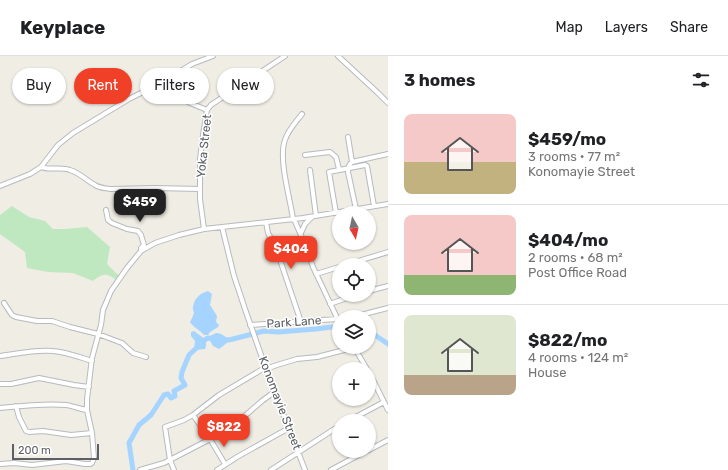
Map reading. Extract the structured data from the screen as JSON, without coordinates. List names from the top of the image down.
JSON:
{
  "streets": {
    "street": ["Yoka Street", "Park Lane", "Konomayie Street"]
  },
  "crossings": [
    ["Park Lane", "Konomayie Street"]
  ],
  "scale_bar": "200 m",
  "north": "bottom",
  "page": {
    "header": "Keyplace",
    "nav": ["Map", "Layers", "Share"],
    "heading": "3 homes",
    "chip": [
      "Buy",
      "Rent",
      "Filters",
      "New"
    ],
    "list": [
      {
        "name": "$459/mo",
        "note": "3 rooms · 77 m² · Konomayie Street"
      },
      {
        "name": "$404/mo",
        "note": "2 rooms · 68 m² · Post Office Road"
      },
      {
        "name": "$822/mo",
        "note": "4 rooms · 124 m² · House"
      }
    ],
    "price": ["$459", "$404", "$822"],
    "map_buttons": ["+", "−"],
    "scale": "200 m"
  }
}
